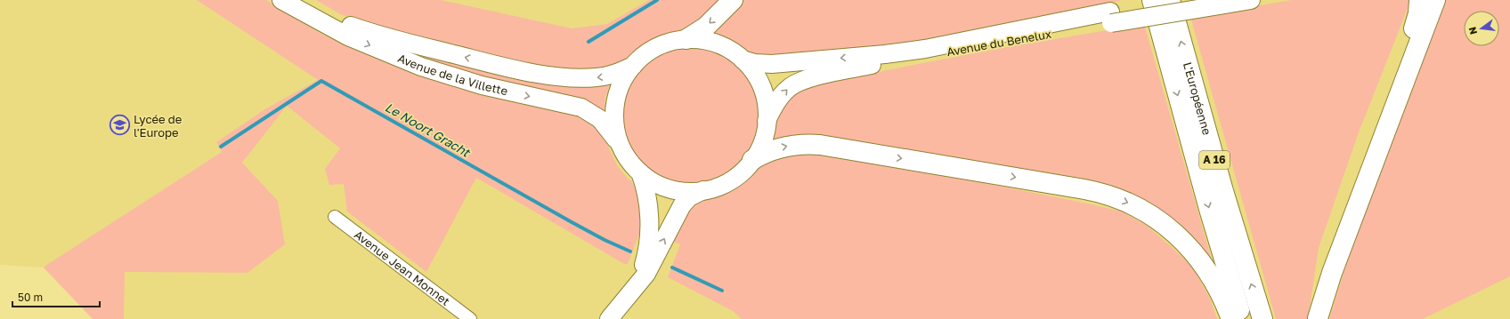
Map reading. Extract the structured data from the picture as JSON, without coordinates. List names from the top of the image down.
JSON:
{
  "streets": {
    "highway": ["L'Européenne", "A 16"],
    "main road": ["Avenue du Benelux", "Avenue de la Villette"],
    "street": ["Avenue Jean Monnet"]
  },
  "water": ["Le Noort Gracht"],
  "places": {
    "school or university": ["Lycée de l'Europe"]
  },
  "scale_bar": "50 m",
  "north": "left"
}
